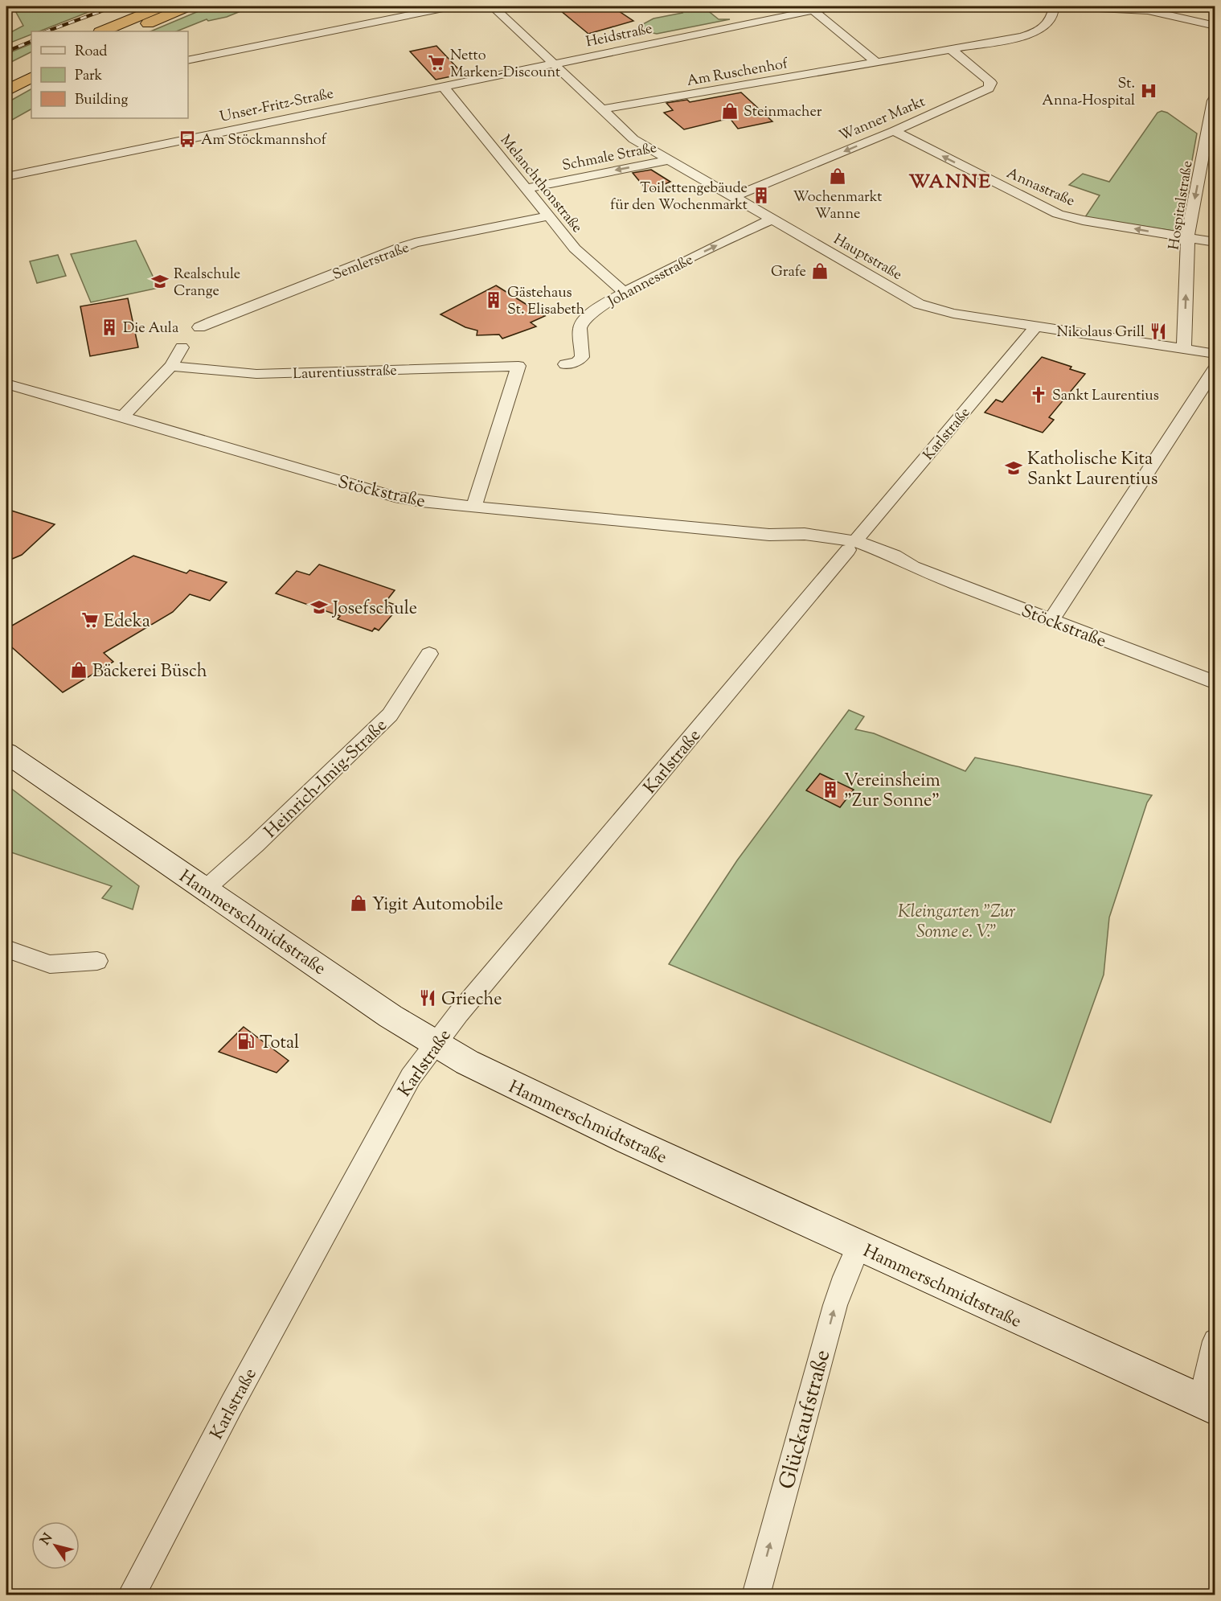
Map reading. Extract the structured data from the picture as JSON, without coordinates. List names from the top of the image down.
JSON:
{
  "streets": {
    "main road": ["Hammerschmidtstraße"],
    "street": [
      "Heidstraße",
      "Am Ruschenhof",
      "Unser-Fritz-Straße",
      "Wanner Markt",
      "Schmale Straße",
      "Melanchthonstraße",
      "Annastraße",
      "Hospitalstraße",
      "Hauptstraße",
      "Semlerstraße",
      "Johannesstraße",
      "Laurentiusstraße",
      "Karlstraße",
      "Stöckstraße",
      "Heinrich-Imig-Straße",
      "Glückaufstraße"
    ]
  },
  "crossings": [
    ["Heidstraße", "Unser-Fritz-Straße"],
    ["Heidstraße", "Hauptstraße"],
    ["Am Ruschenhof", "Wanner Markt"],
    ["Am Ruschenhof", "Hauptstraße"],
    ["Unser-Fritz-Straße", "Melanchthonstraße"],
    ["Unser-Fritz-Straße", "Hauptstraße"],
    ["Wanner Markt", "Annastraße"],
    ["Wanner Markt", "Hauptstraße"],
    ["Schmale Straße", "Melanchthonstraße"],
    ["Schmale Straße", "Hauptstraße"],
    ["Melanchthonstraße", "Semlerstraße"],
    ["Melanchthonstraße", "Johannesstraße"],
    ["Annastraße", "Hospitalstraße"],
    ["Hospitalstraße", "Hauptstraße"],
    ["Hauptstraße", "Johannesstraße"],
    ["Hauptstraße", "Karlstraße"],
    ["Laurentiusstraße", "Stöckstraße"],
    ["Karlstraße", "Stöckstraße"],
    ["Karlstraße", "Hammerschmidtstraße"],
    ["Heinrich-Imig-Straße", "Hammerschmidtstraße"],
    ["Hammerschmidtstraße", "Glückaufstraße"]
  ],
  "one_way": [
    "Wanner Markt",
    "Schmale Straße",
    "Annastraße",
    "Johannesstraße",
    "Glückaufstraße"
  ],
  "districts": ["WANNE"],
  "parks": ["Kleingarten \"Zur Sonne e. V.\""],
  "places": {
    "supermarket": ["Netto Marken-Discount", "Edeka"],
    "hospital": ["St. Anna-Hospital"],
    "shop": [
      "Steinmacher",
      "Wochenmarkt Wanne",
      "Grafe",
      "Bäckerei Büsch",
      "Yigit Automobile"
    ],
    "bus stop": ["Am Stöckmannshof"],
    "building": [
      "Toilettengebäude für den Wochenmarkt",
      "Gästehaus St. Elisabeth",
      "Die Aula",
      "Vereinsheim \"Zur Sonne\""
    ],
    "school or university": ["Realschule Crange", "Katholische Kita Sankt Laurentius", "Josefschule"],
    "restaurant": ["Nikolaus Grill", "Grieche"],
    "church": ["Sankt Laurentius"],
    "fuel station": ["Total"]
  },
  "legend": ["Road", "Park", "Building"],
  "north": "top left"
}
